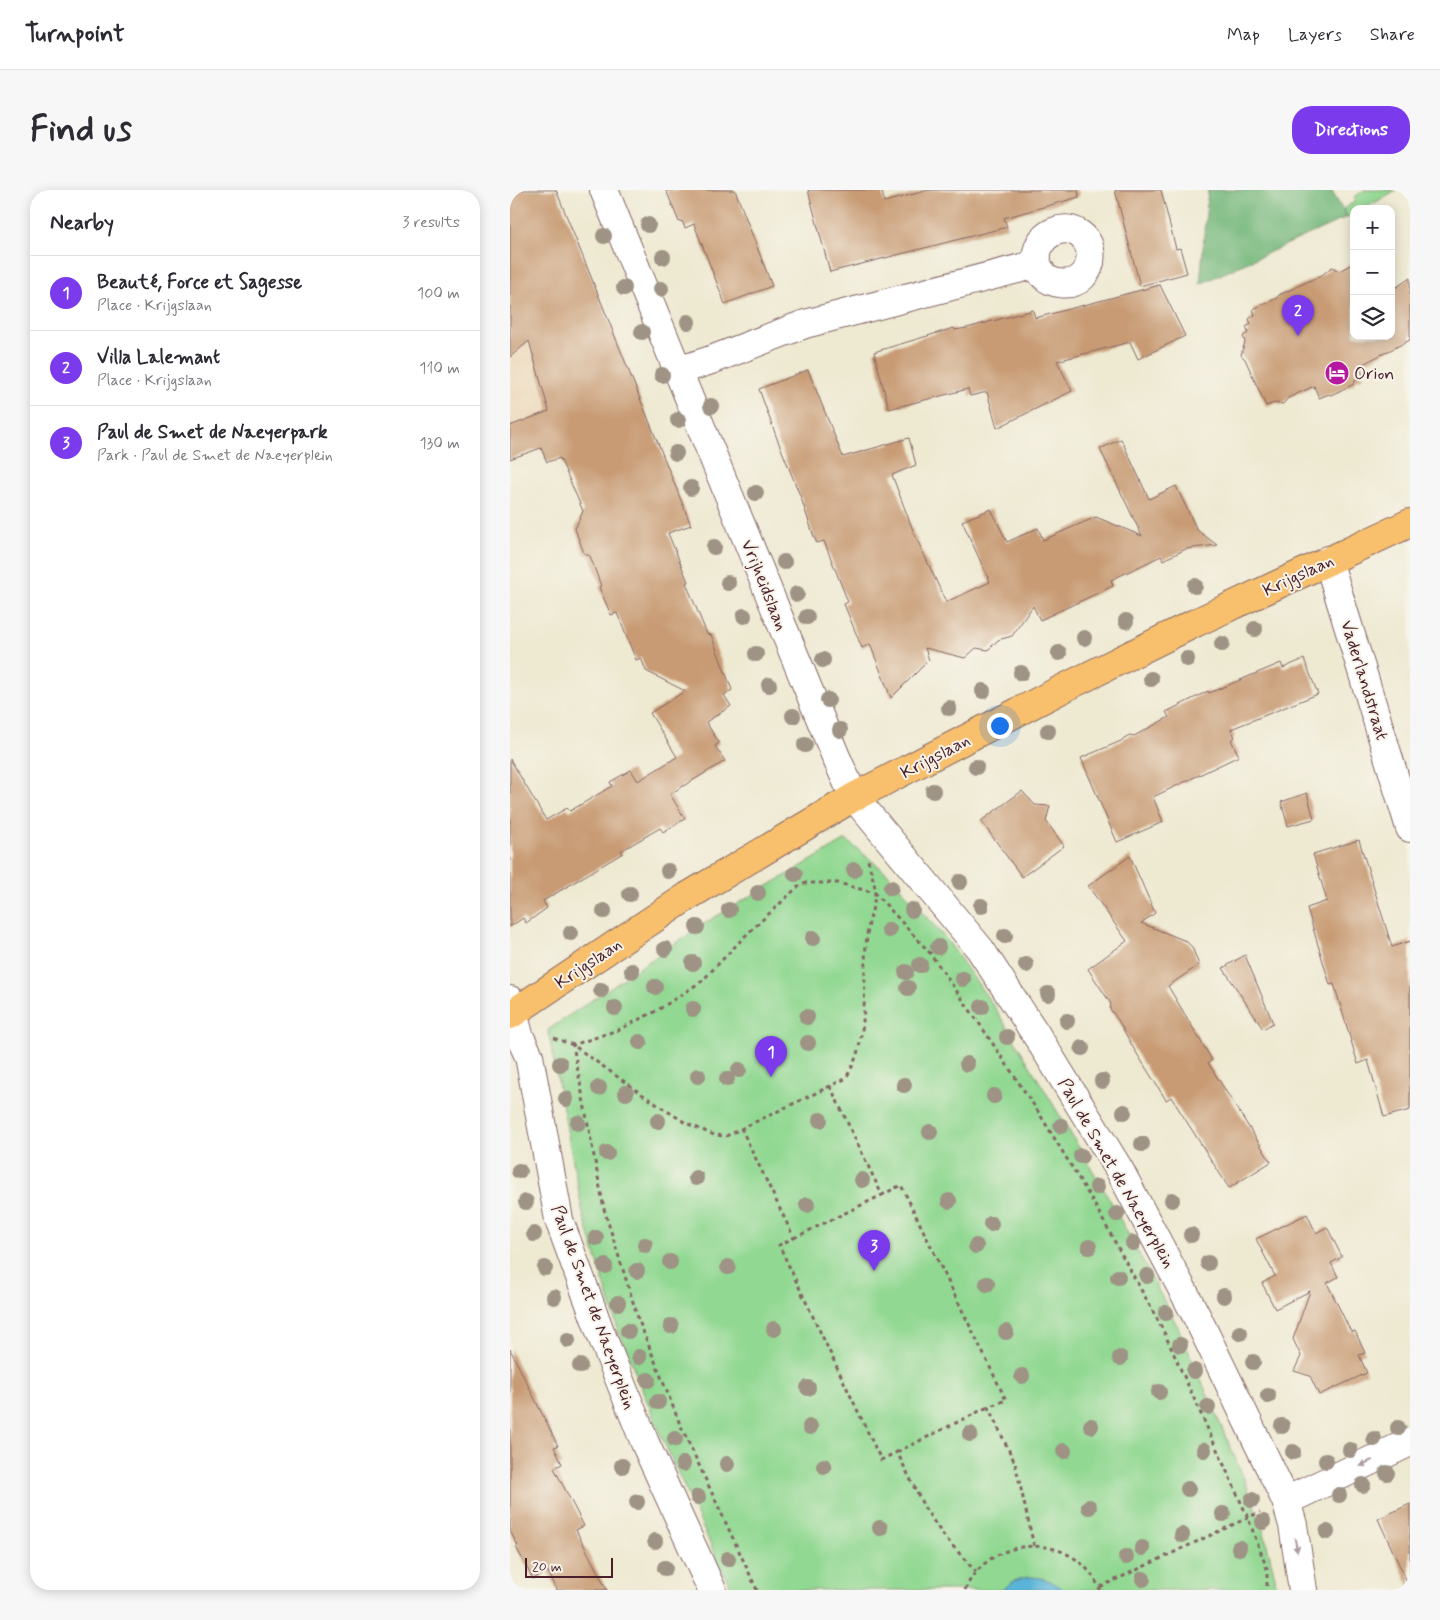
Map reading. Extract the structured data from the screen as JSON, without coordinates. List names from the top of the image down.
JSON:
{
  "streets": {
    "main road": ["Krijgslaan"],
    "street": ["Vrijheidslaan", "Vaderlandstraat", "Paul de Smet de Naeyerplein"]
  },
  "crossings": [
    ["Krijgslaan", "Vrijheidslaan"],
    ["Krijgslaan", "Vaderlandstraat"],
    ["Krijgslaan", "Paul de Smet de Naeyerplein"],
    ["Vrijheidslaan", "Paul de Smet de Naeyerplein"]
  ],
  "places": {
    "hotel": ["Orion"]
  },
  "scale_bar": "20 m",
  "page": {
    "header": "Turnpoint",
    "nav": ["Map", "Layers", "Share"],
    "buttons": "Directions",
    "title": "Find us",
    "heading": ["Nearby", "3 results"],
    "map_buttons": ["+", "−"],
    "list": [
      {
        "mark": "1",
        "name": "Beauté, Force et Sagesse",
        "note": "Place · Krijgslaan",
        "value": "100 m"
      },
      {
        "mark": "2",
        "name": "Villa Lalemant",
        "note": "Place · Krijgslaan",
        "value": "110 m"
      },
      {
        "mark": "3",
        "name": "Paul de Smet de Naeyerpark",
        "note": "Park · Paul de Smet de Naeyerplein",
        "value": "130 m"
      }
    ],
    "pins": ["2", "1", "3"],
    "scale": "20 m"
  }
}
